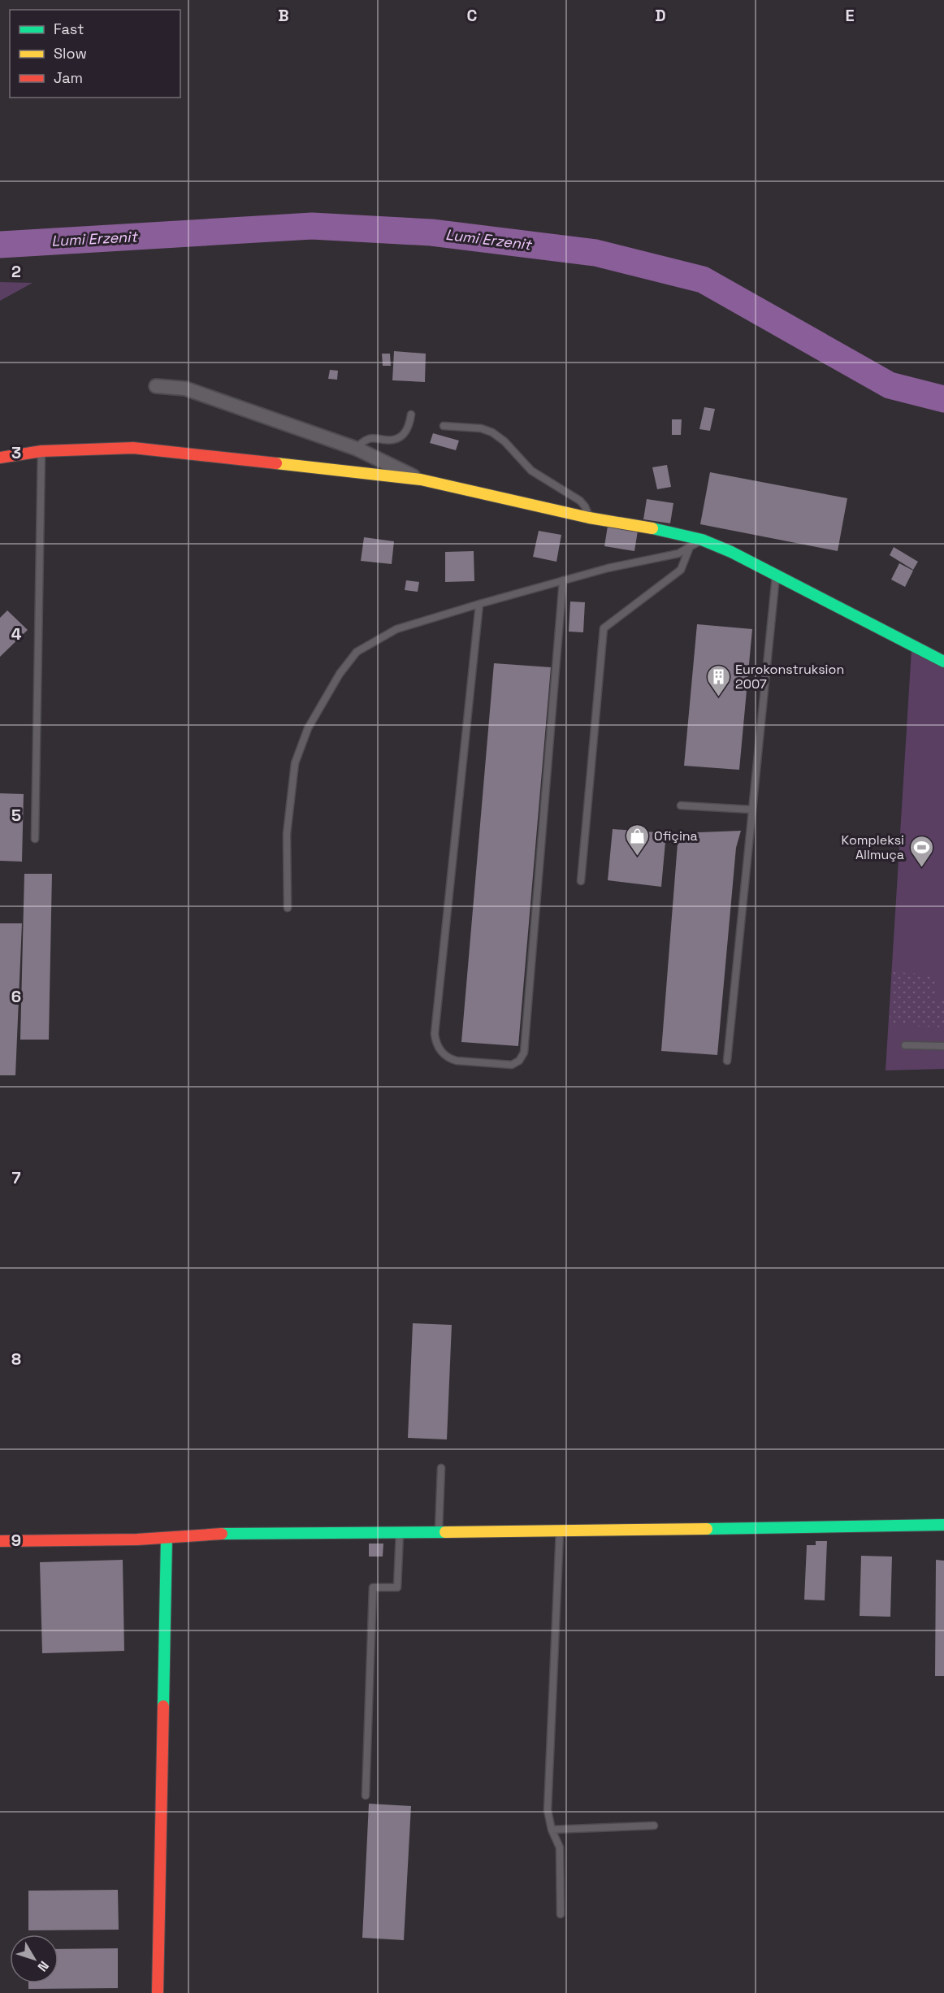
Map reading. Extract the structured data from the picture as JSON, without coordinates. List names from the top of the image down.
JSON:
{
  "water": ["Lumi Erzenit"],
  "places": {
    "building": ["Eurokonstruksion 2007"],
    "shop": ["Ofiçina"],
    "sports": ["Kompleksi Allmuça"]
  },
  "legend": ["Fast", "Slow", "Jam"],
  "north": "bottom right",
  "grid": {
    "columns": [
      "B",
      "C",
      "D",
      "E"
    ],
    "rows": [
      "2",
      "3",
      "4",
      "5",
      "6",
      "7",
      "8",
      "9"
    ]
  }
}
